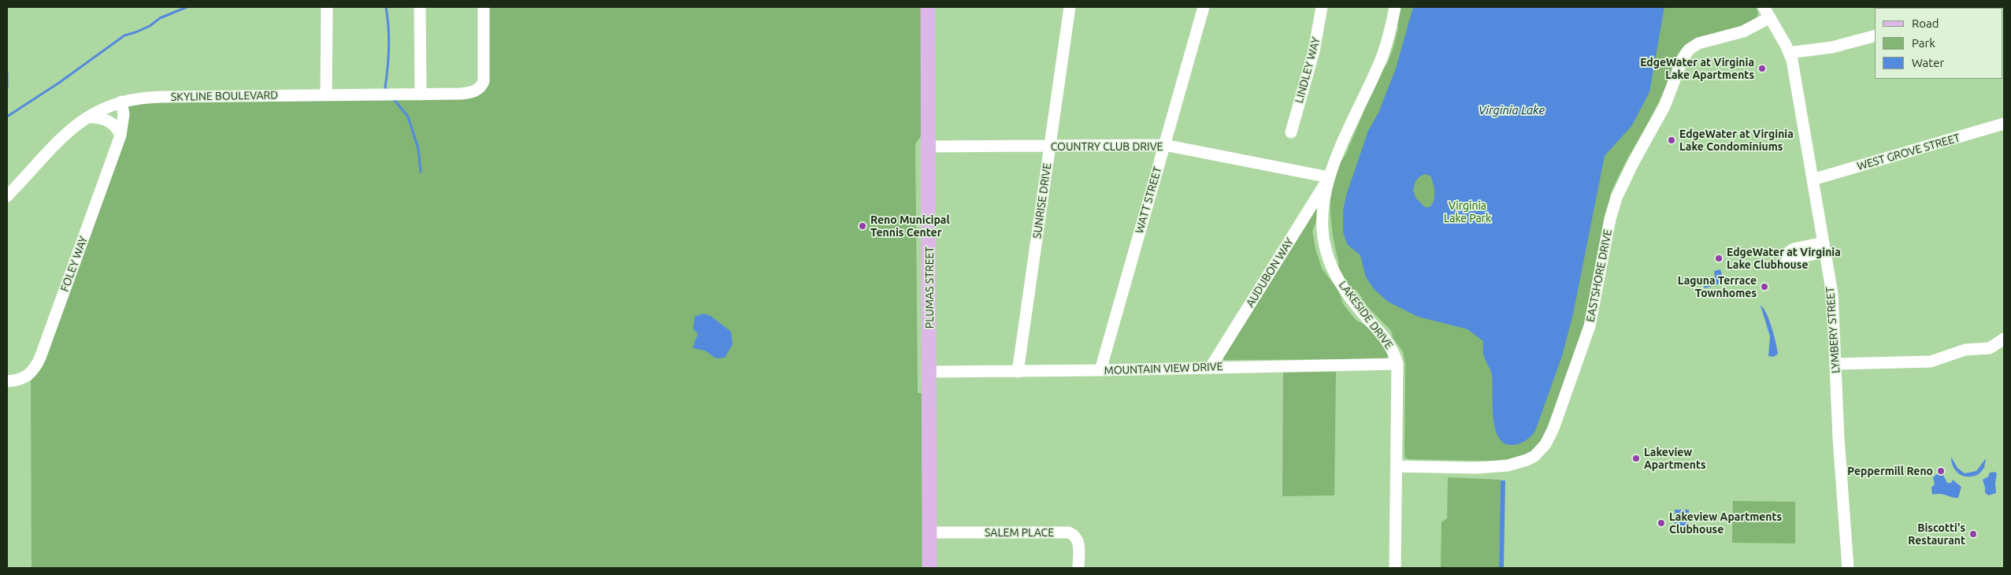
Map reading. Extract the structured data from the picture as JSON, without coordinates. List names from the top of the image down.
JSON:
{
  "streets": {
    "main road": ["PLUMAS STREET"],
    "street": [
      "LINDLEY WAY",
      "SKYLINE BOULEVARD",
      "COUNTRY CLUB DRIVE",
      "WEST GROVE STREET",
      "WATT STREET",
      "SUNRISE DRIVE",
      "FOLEY WAY",
      "AUDUBON WAY",
      "EASTSHORE DRIVE",
      "LAKESIDE DRIVE",
      "LYMBERY STREET",
      "MOUNTAIN VIEW DRIVE",
      "SALEM PLACE"
    ]
  },
  "crossings": [
    ["SKYLINE BOULEVARD", "FOLEY WAY"],
    ["COUNTRY CLUB DRIVE", "WATT STREET"],
    ["COUNTRY CLUB DRIVE", "SUNRISE DRIVE"],
    ["COUNTRY CLUB DRIVE", "AUDUBON WAY"],
    ["COUNTRY CLUB DRIVE", "PLUMAS STREET"],
    ["COUNTRY CLUB DRIVE", "LAKESIDE DRIVE"],
    ["WEST GROVE STREET", "LYMBERY STREET"],
    ["WATT STREET", "MOUNTAIN VIEW DRIVE"],
    ["SUNRISE DRIVE", "MOUNTAIN VIEW DRIVE"],
    ["AUDUBON WAY", "LAKESIDE DRIVE"],
    ["AUDUBON WAY", "MOUNTAIN VIEW DRIVE"],
    ["EASTSHORE DRIVE", "LAKESIDE DRIVE"],
    ["EASTSHORE DRIVE", "LYMBERY STREET"],
    ["PLUMAS STREET", "MOUNTAIN VIEW DRIVE"],
    ["PLUMAS STREET", "SALEM PLACE"],
    ["LAKESIDE DRIVE", "MOUNTAIN VIEW DRIVE"]
  ],
  "water": ["Virginia Lake"],
  "parks": ["Virginia Lake Park"],
  "places": [
    "EdgeWater at Virginia Lake Apartments",
    "EdgeWater at Virginia Lake Condominiums",
    "Reno Municipal Tennis Center",
    "EdgeWater at Virginia Lake Clubhouse",
    "Laguna Terrace Townhomes",
    "Lakeview Apartments",
    "Peppermill Reno",
    "Lakeview Apartments Clubhouse",
    "Biscotti's Restaurant"
  ],
  "legend": ["Road", "Park", "Water"]
}
